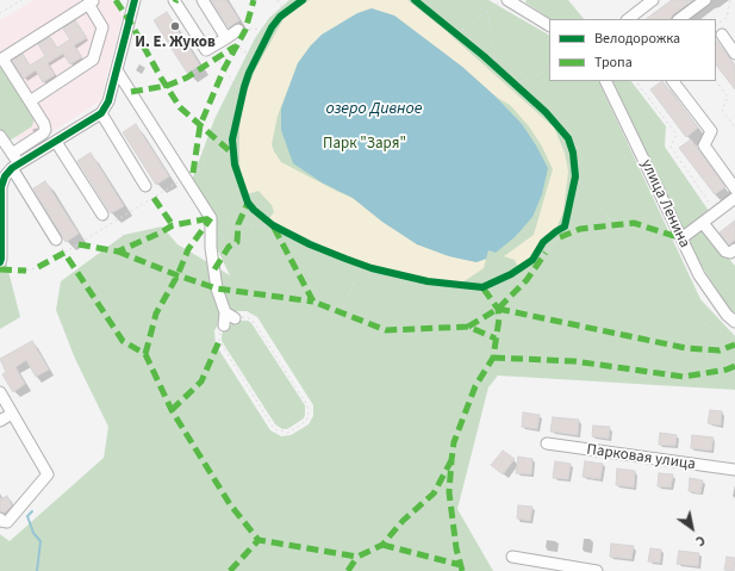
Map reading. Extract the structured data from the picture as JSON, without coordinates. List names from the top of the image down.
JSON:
{
  "streets": {
    "street": ["улица Ленина", "Парковая улица"]
  },
  "water": ["озеро Дивное"],
  "parks": ["Парк \"Заря\""],
  "places": ["И. Е. Жуков"],
  "legend": ["Велодорожка", "Тропа"],
  "north": "bottom right"
}
